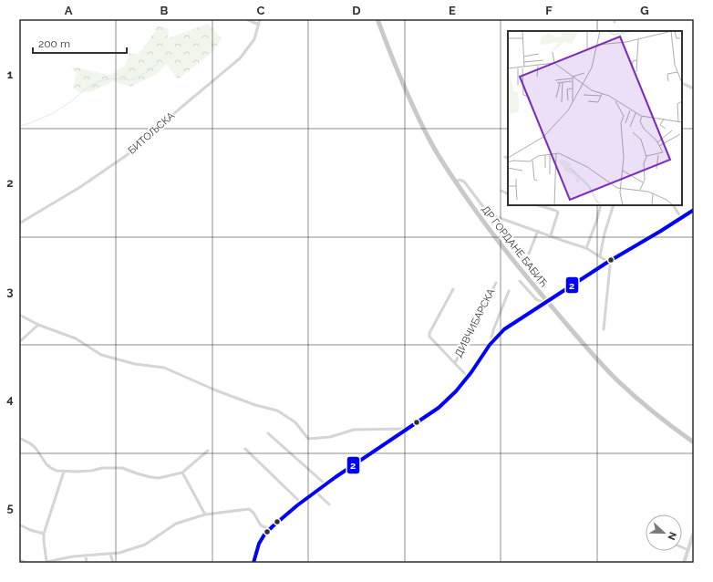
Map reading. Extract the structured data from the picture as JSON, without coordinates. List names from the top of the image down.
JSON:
{
  "streets": {
    "main road": ["ДР ГОРДАНЕ БАБИЋ"],
    "street": ["БИТОЉСКА", "ДИВЧИБАРСКА"]
  },
  "lines": ["transit line 2"],
  "scale_bar": "200 m",
  "north": "right",
  "grid": {
    "columns": [
      "A",
      "B",
      "C",
      "D",
      "E",
      "F",
      "G"
    ],
    "rows": [
      "1",
      "2",
      "3",
      "4",
      "5"
    ]
  }
}
